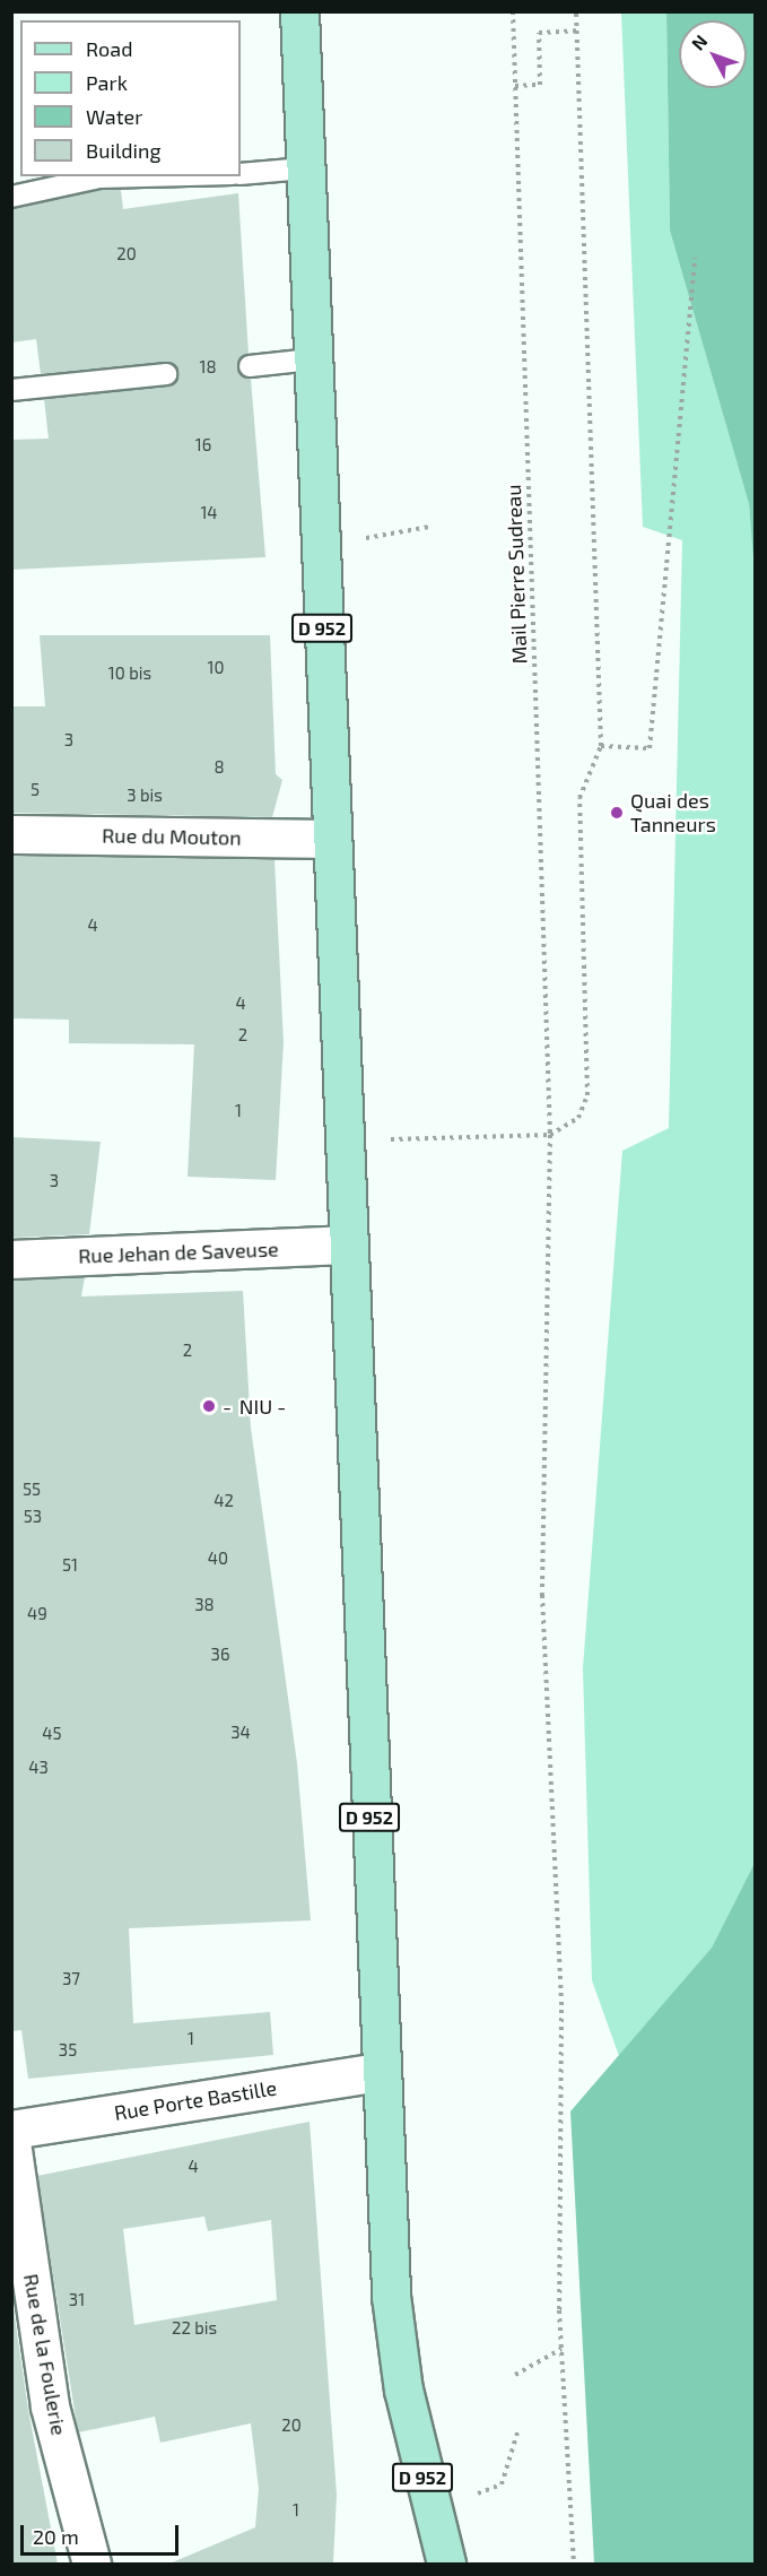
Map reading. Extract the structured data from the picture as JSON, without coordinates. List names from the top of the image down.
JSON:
{
  "streets": {
    "main road": ["D 952"],
    "street": [
      "Rue du Mouton",
      "Rue Jehan de Saveuse",
      "Rue Porte Bastille",
      "Rue de la Foulerie"
    ],
    "path": ["Mail Pierre Sudreau"]
  },
  "crossings": [
    ["D 952", "Rue du Mouton"],
    ["D 952", "Rue Jehan de Saveuse"],
    ["D 952", "Rue Porte Bastille"]
  ],
  "places": ["Quai des Tanneurs", "‑ NIU ‑"],
  "house_numbers": [
    "20",
    "18",
    "16",
    "14",
    "10",
    "10 bis",
    "3",
    "8",
    "5",
    "3 bis",
    "4",
    "4",
    "2",
    "1",
    "3",
    "2",
    "55",
    "42",
    "53",
    "40",
    "51",
    "38",
    "49",
    "36",
    "34",
    "45",
    "43",
    "37",
    "1",
    "35",
    "4",
    "31",
    "22 bis",
    "20",
    "1"
  ],
  "legend": [
    "Road",
    "Park",
    "Water",
    "Building"
  ],
  "scale_bar": "20 m",
  "north": "top left"
}
